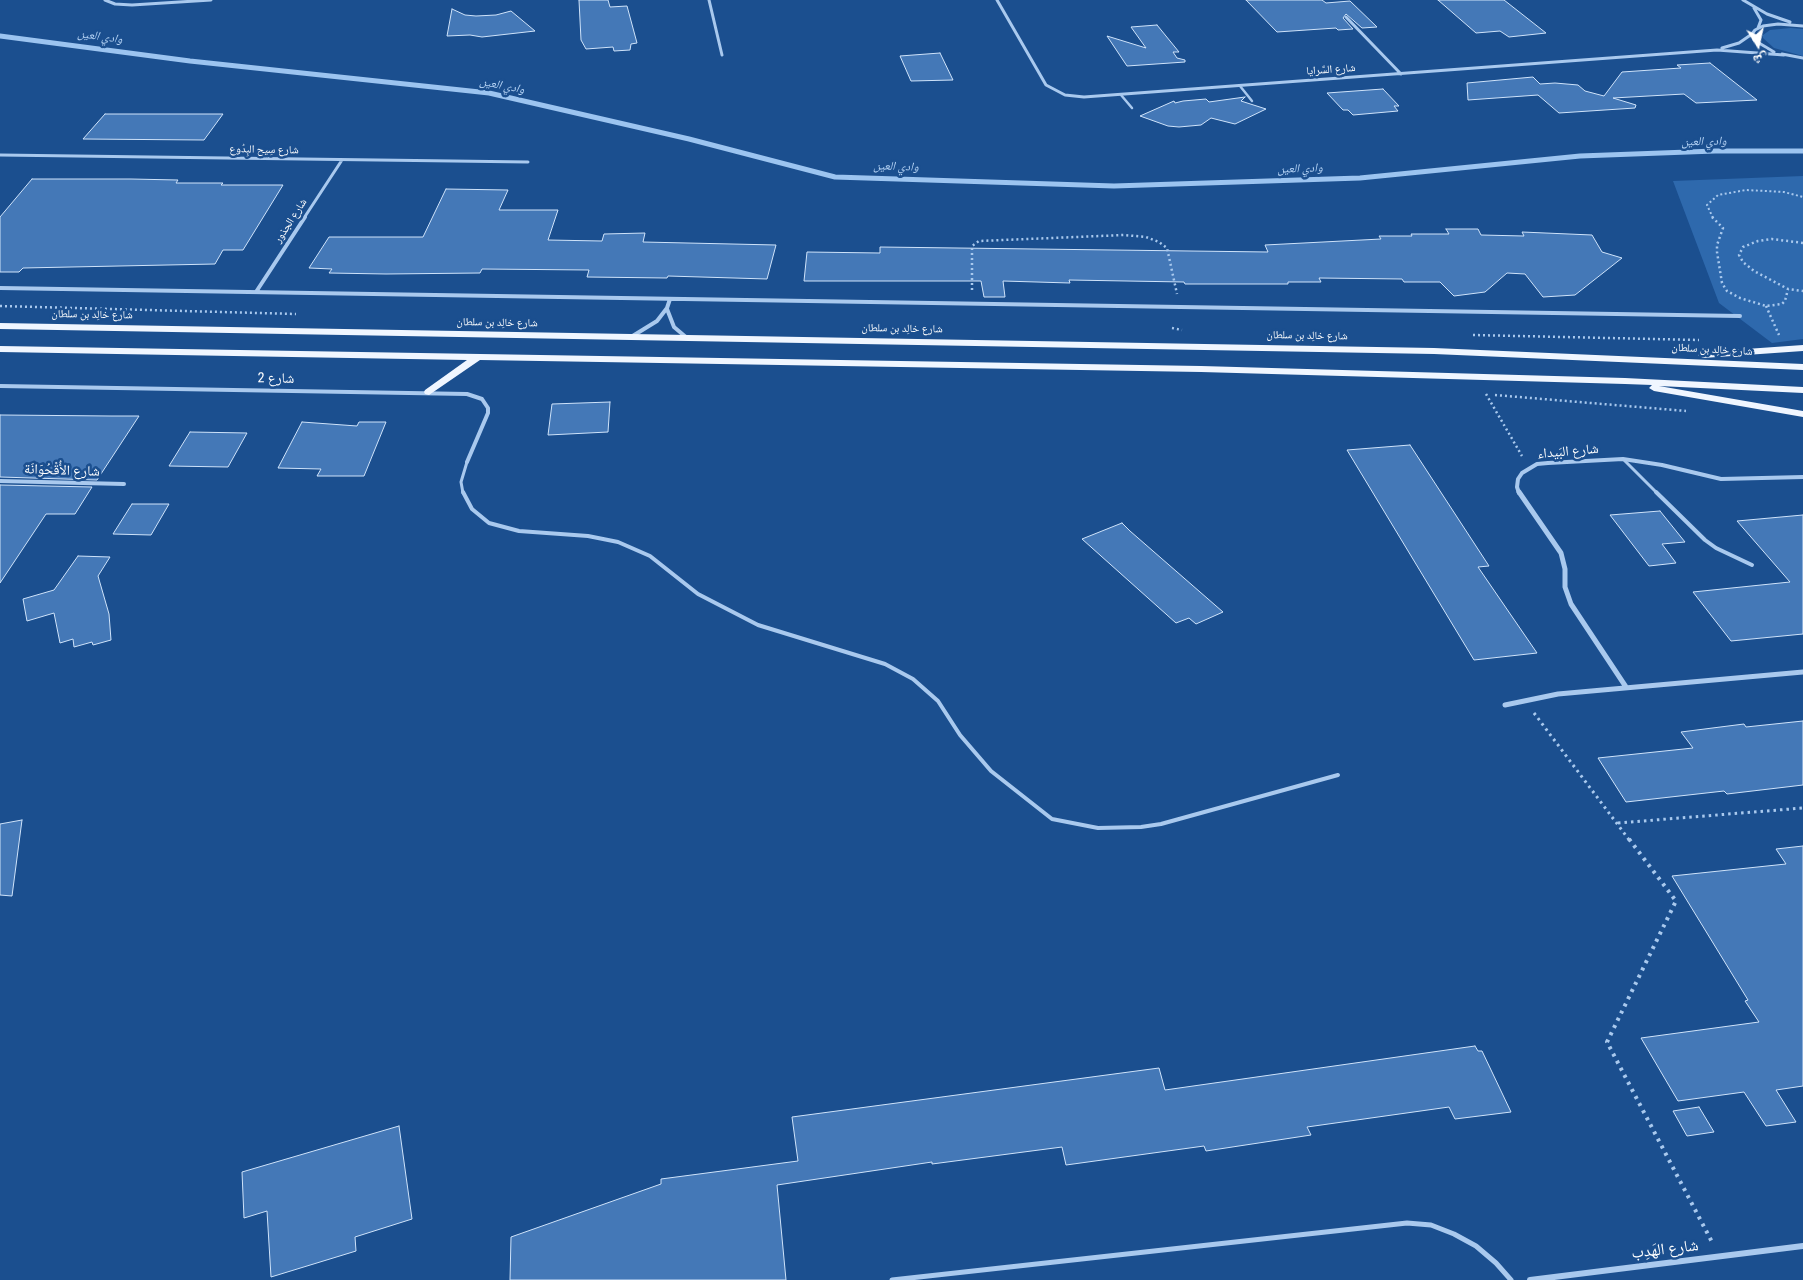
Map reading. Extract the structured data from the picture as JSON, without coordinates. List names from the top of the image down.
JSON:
{
  "streets": {
    "main road": ["شارع خالِد بن سلطان"],
    "street": [
      "شارع السَّرايا",
      "شارع سِيح البِدُوع",
      "شارع الجذور",
      "شارع 2",
      "شارع البَيداء",
      "شارع الأُقْحُوَانَة",
      "شارع الهَدِب"
    ]
  },
  "crossings": [
    ["شارع سِيح البِدُوع", "شارع الجذور"]
  ],
  "water": ["وادي العين"],
  "north": "bottom"
}
